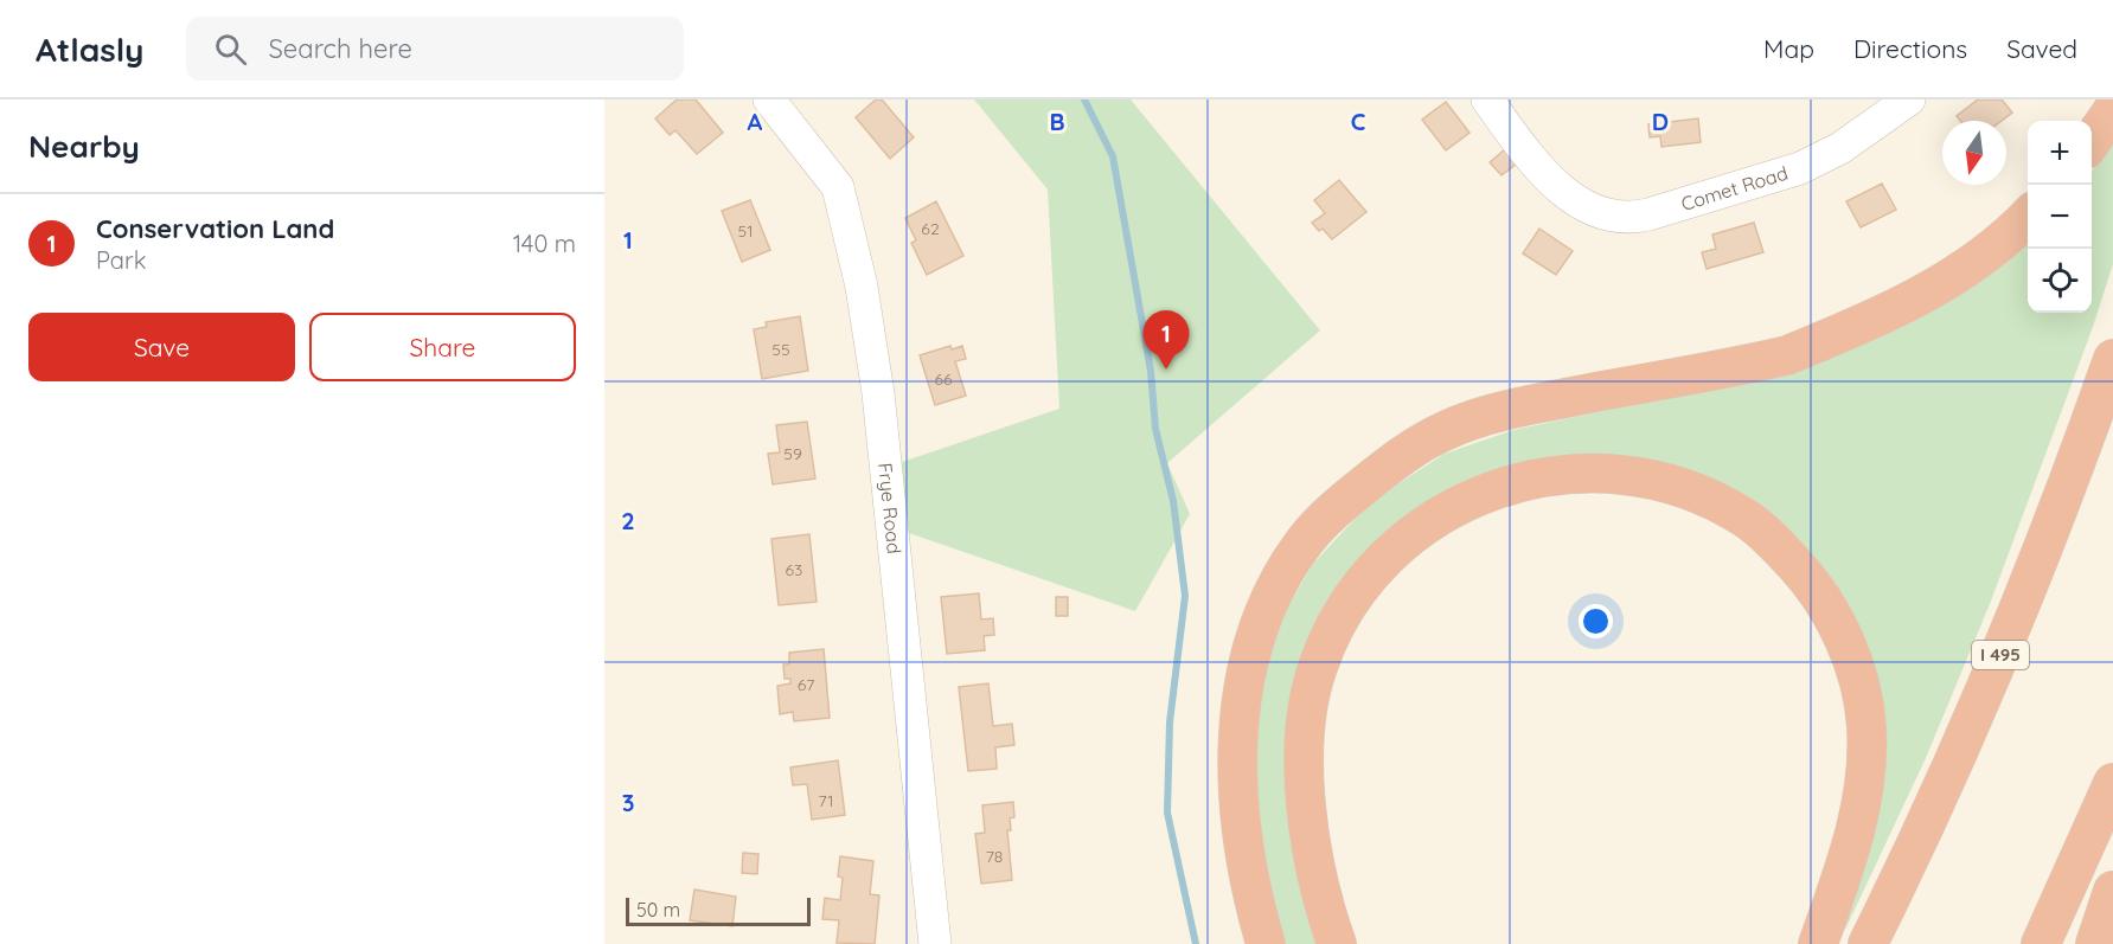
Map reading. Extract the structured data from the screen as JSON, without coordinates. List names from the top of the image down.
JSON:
{
  "streets": {
    "highway": ["I 495"],
    "street": ["Comet Road", "Frye Road"]
  },
  "house_numbers": [
    "62",
    "51",
    "55",
    "66",
    "59",
    "63",
    "67",
    "71",
    "78"
  ],
  "scale_bar": "50 m",
  "north": "bottom",
  "page": {
    "header": "Atlasly",
    "search": "Search here",
    "nav": ["Map", "Directions", "Saved"],
    "heading": "Nearby",
    "map_buttons": ["+", "−"],
    "list": [
      {
        "mark": "1",
        "name": "Conservation Land",
        "note": "Park",
        "value": "140 m"
      }
    ],
    "buttons": ["Save", "Share"],
    "pins": "1",
    "scale": "50 m"
  },
  "grid": {
    "columns": [
      "A",
      "B",
      "C",
      "D"
    ],
    "rows": ["1", "2", "3"]
  }
}
